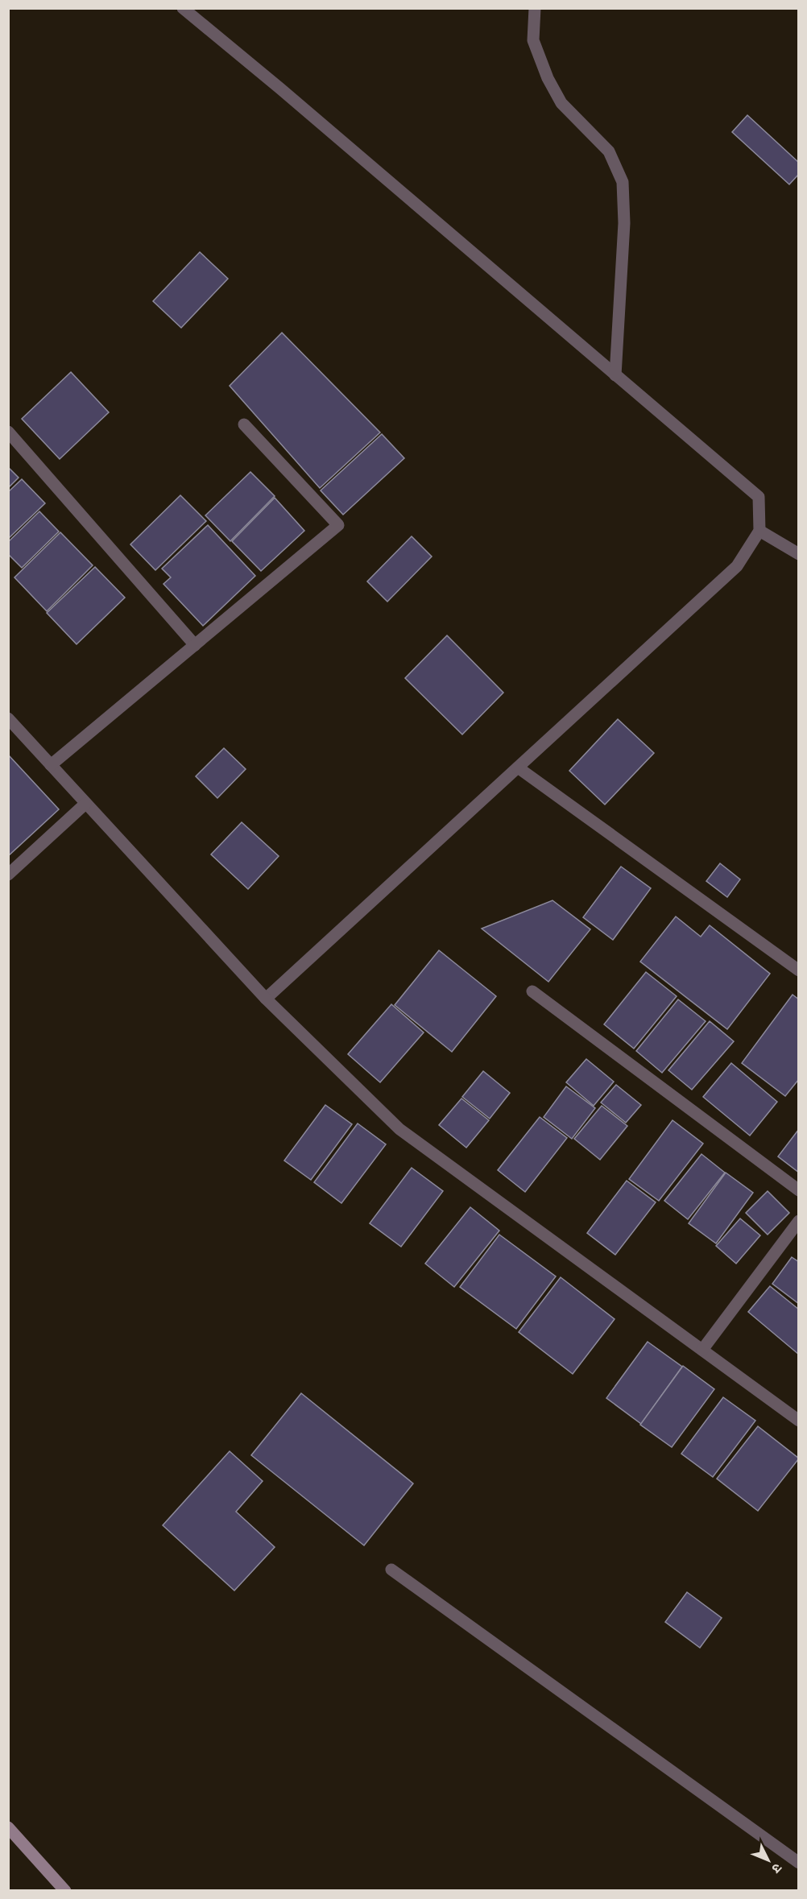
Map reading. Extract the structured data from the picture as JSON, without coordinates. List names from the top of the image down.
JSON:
{
  "north": "bottom right"
}
